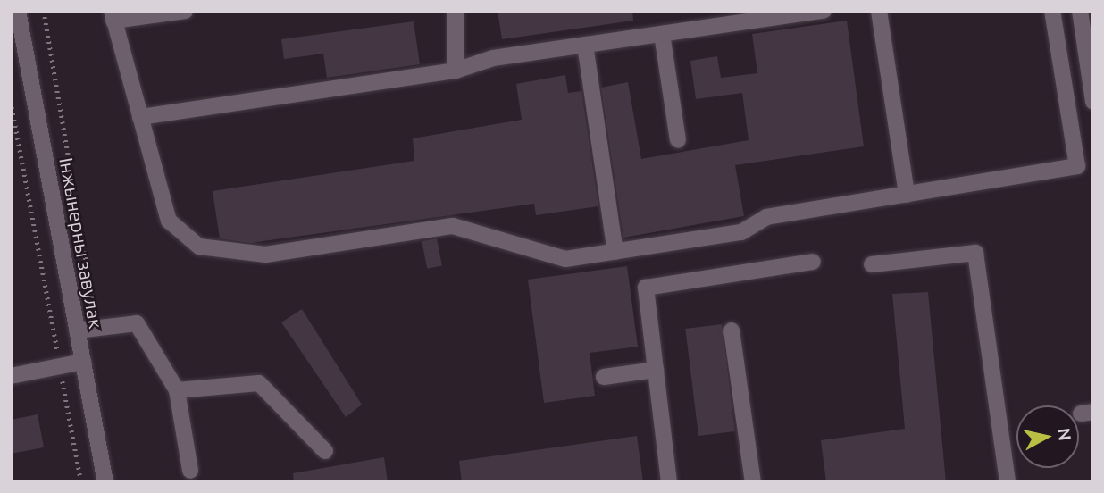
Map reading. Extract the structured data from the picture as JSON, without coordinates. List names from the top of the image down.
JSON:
{
  "streets": {
    "street": ["Інжынерны завулак"]
  },
  "north": "right"
}
